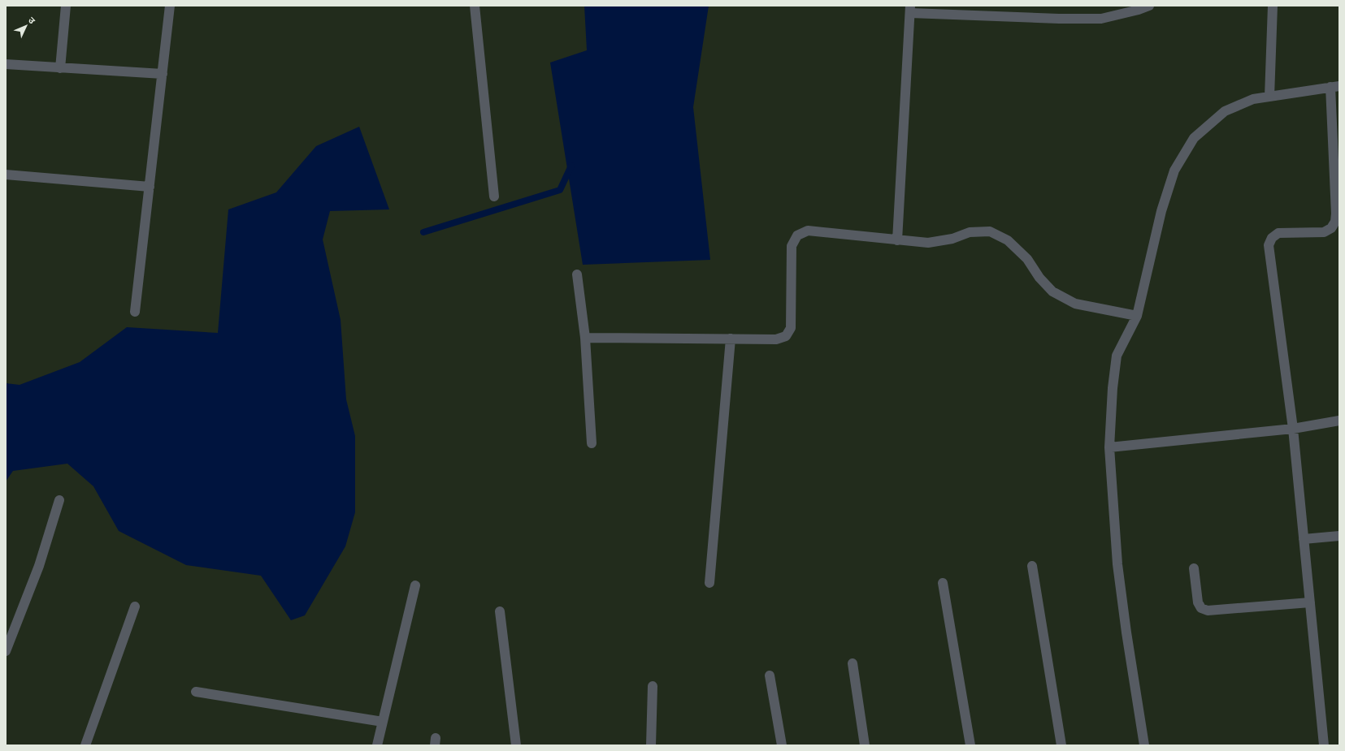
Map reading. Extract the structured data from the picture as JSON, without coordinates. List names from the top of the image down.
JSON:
{
  "north": "top right"
}
